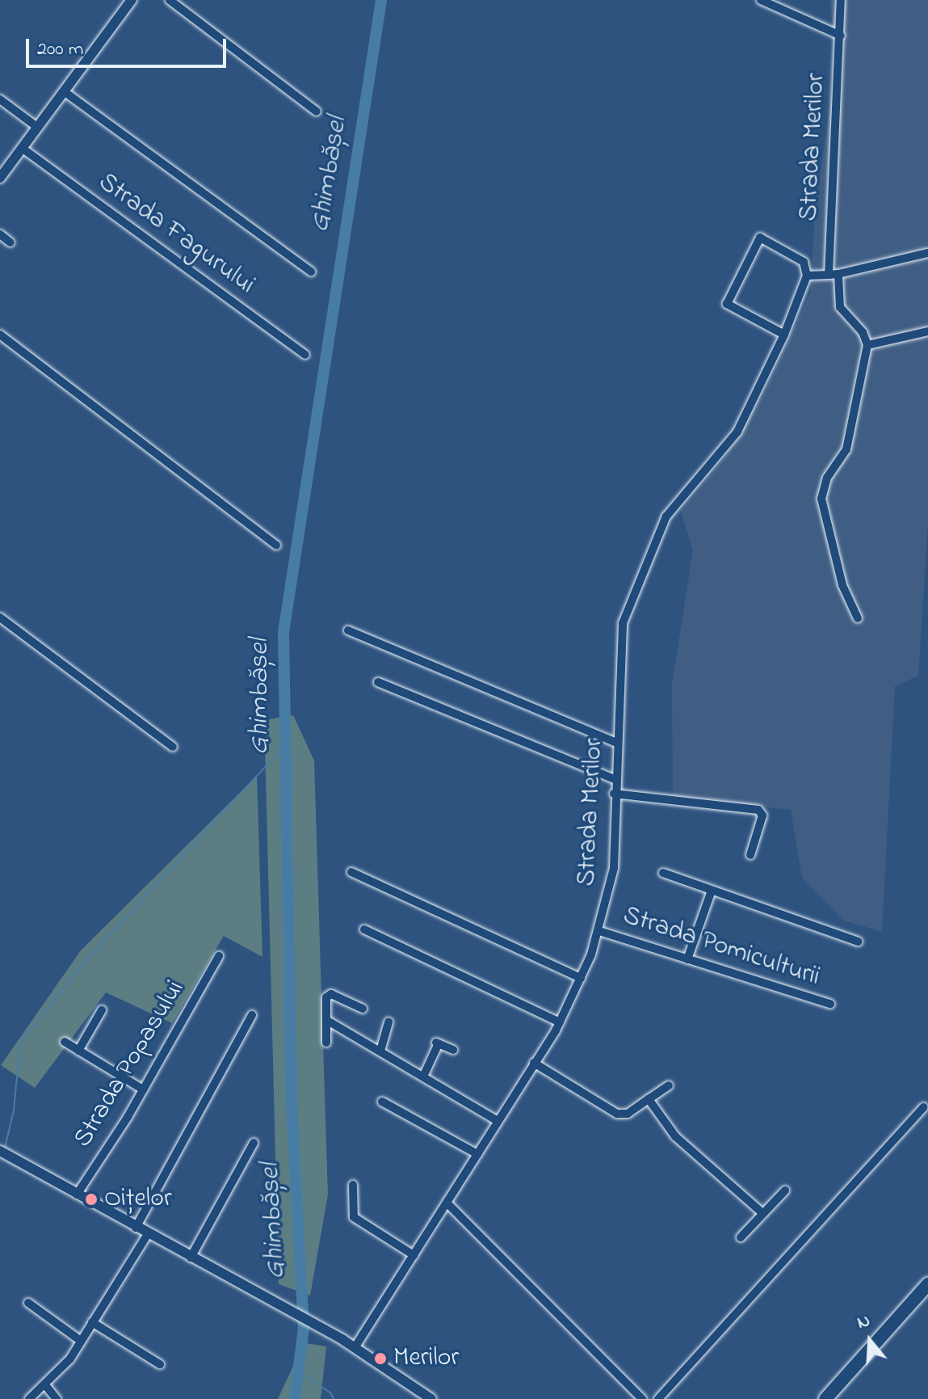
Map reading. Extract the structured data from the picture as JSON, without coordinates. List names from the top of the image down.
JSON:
{
  "streets": {
    "street": [
      "Strada Merilor",
      "Strada Fagurului",
      "Strada Pomiculturii",
      "Strada Popasului"
    ]
  },
  "crossings": [
    ["Strada Merilor", "Strada Pomiculturii"]
  ],
  "water": ["Ghimbășel"],
  "places": ["Oițelor", "Merilor"],
  "scale_bar": "200 m",
  "north": "top"
}
